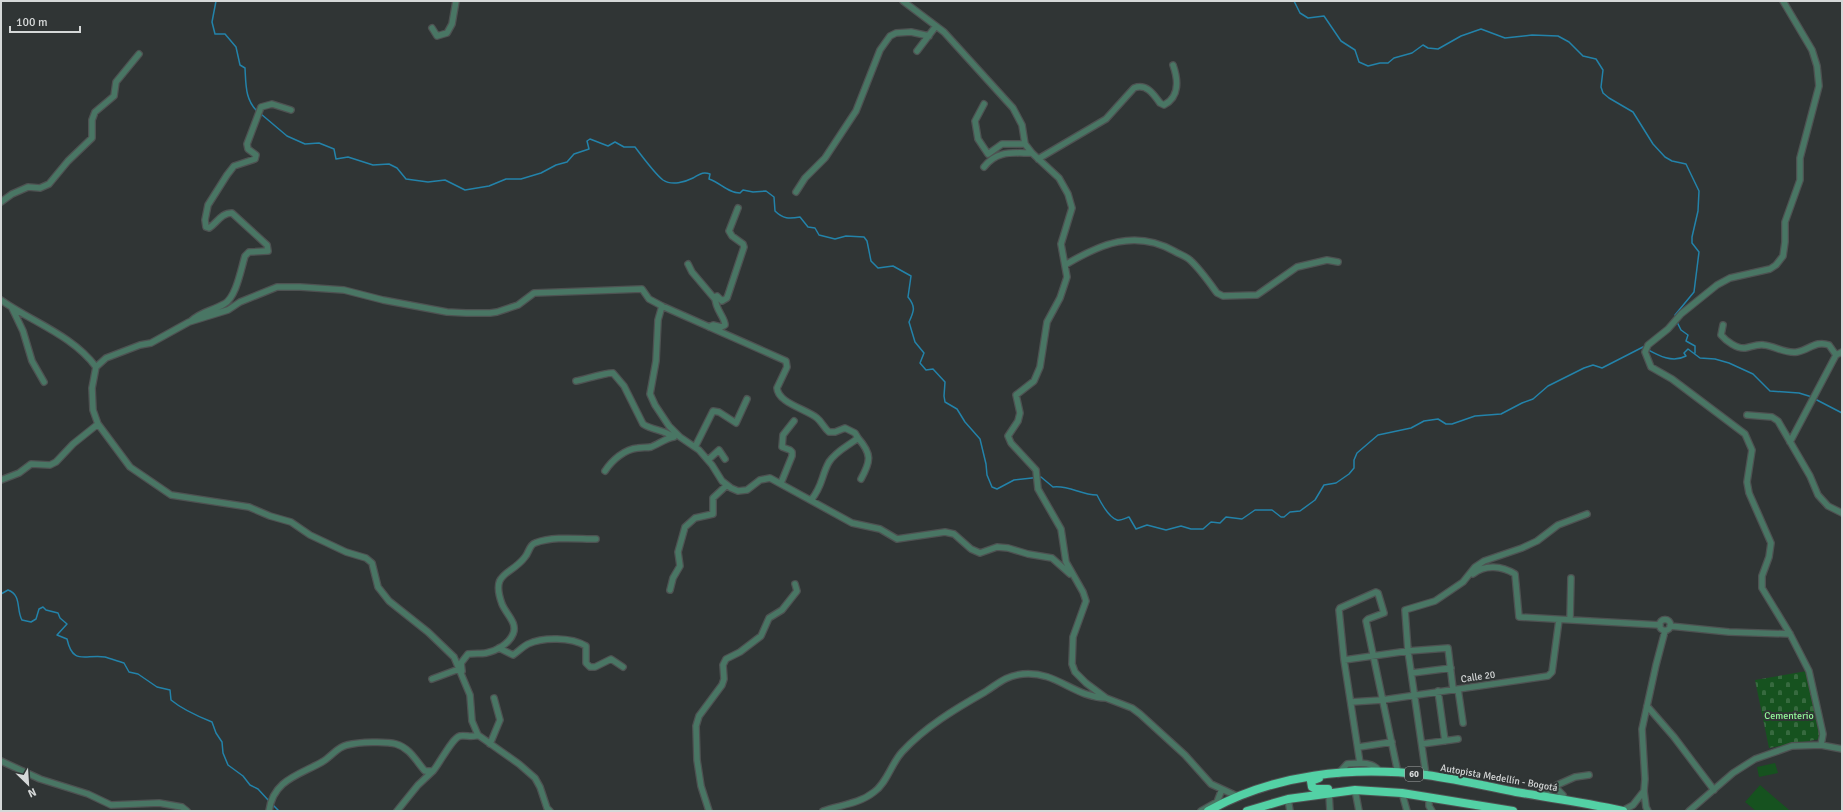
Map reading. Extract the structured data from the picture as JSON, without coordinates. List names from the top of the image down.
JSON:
{
  "streets": {
    "highway": ["60", "Autopista Medellín - Bogotá"],
    "street": ["Calle 20"]
  },
  "parks": ["Cementerio"],
  "scale_bar": "100 m",
  "north": "bottom right"
}
